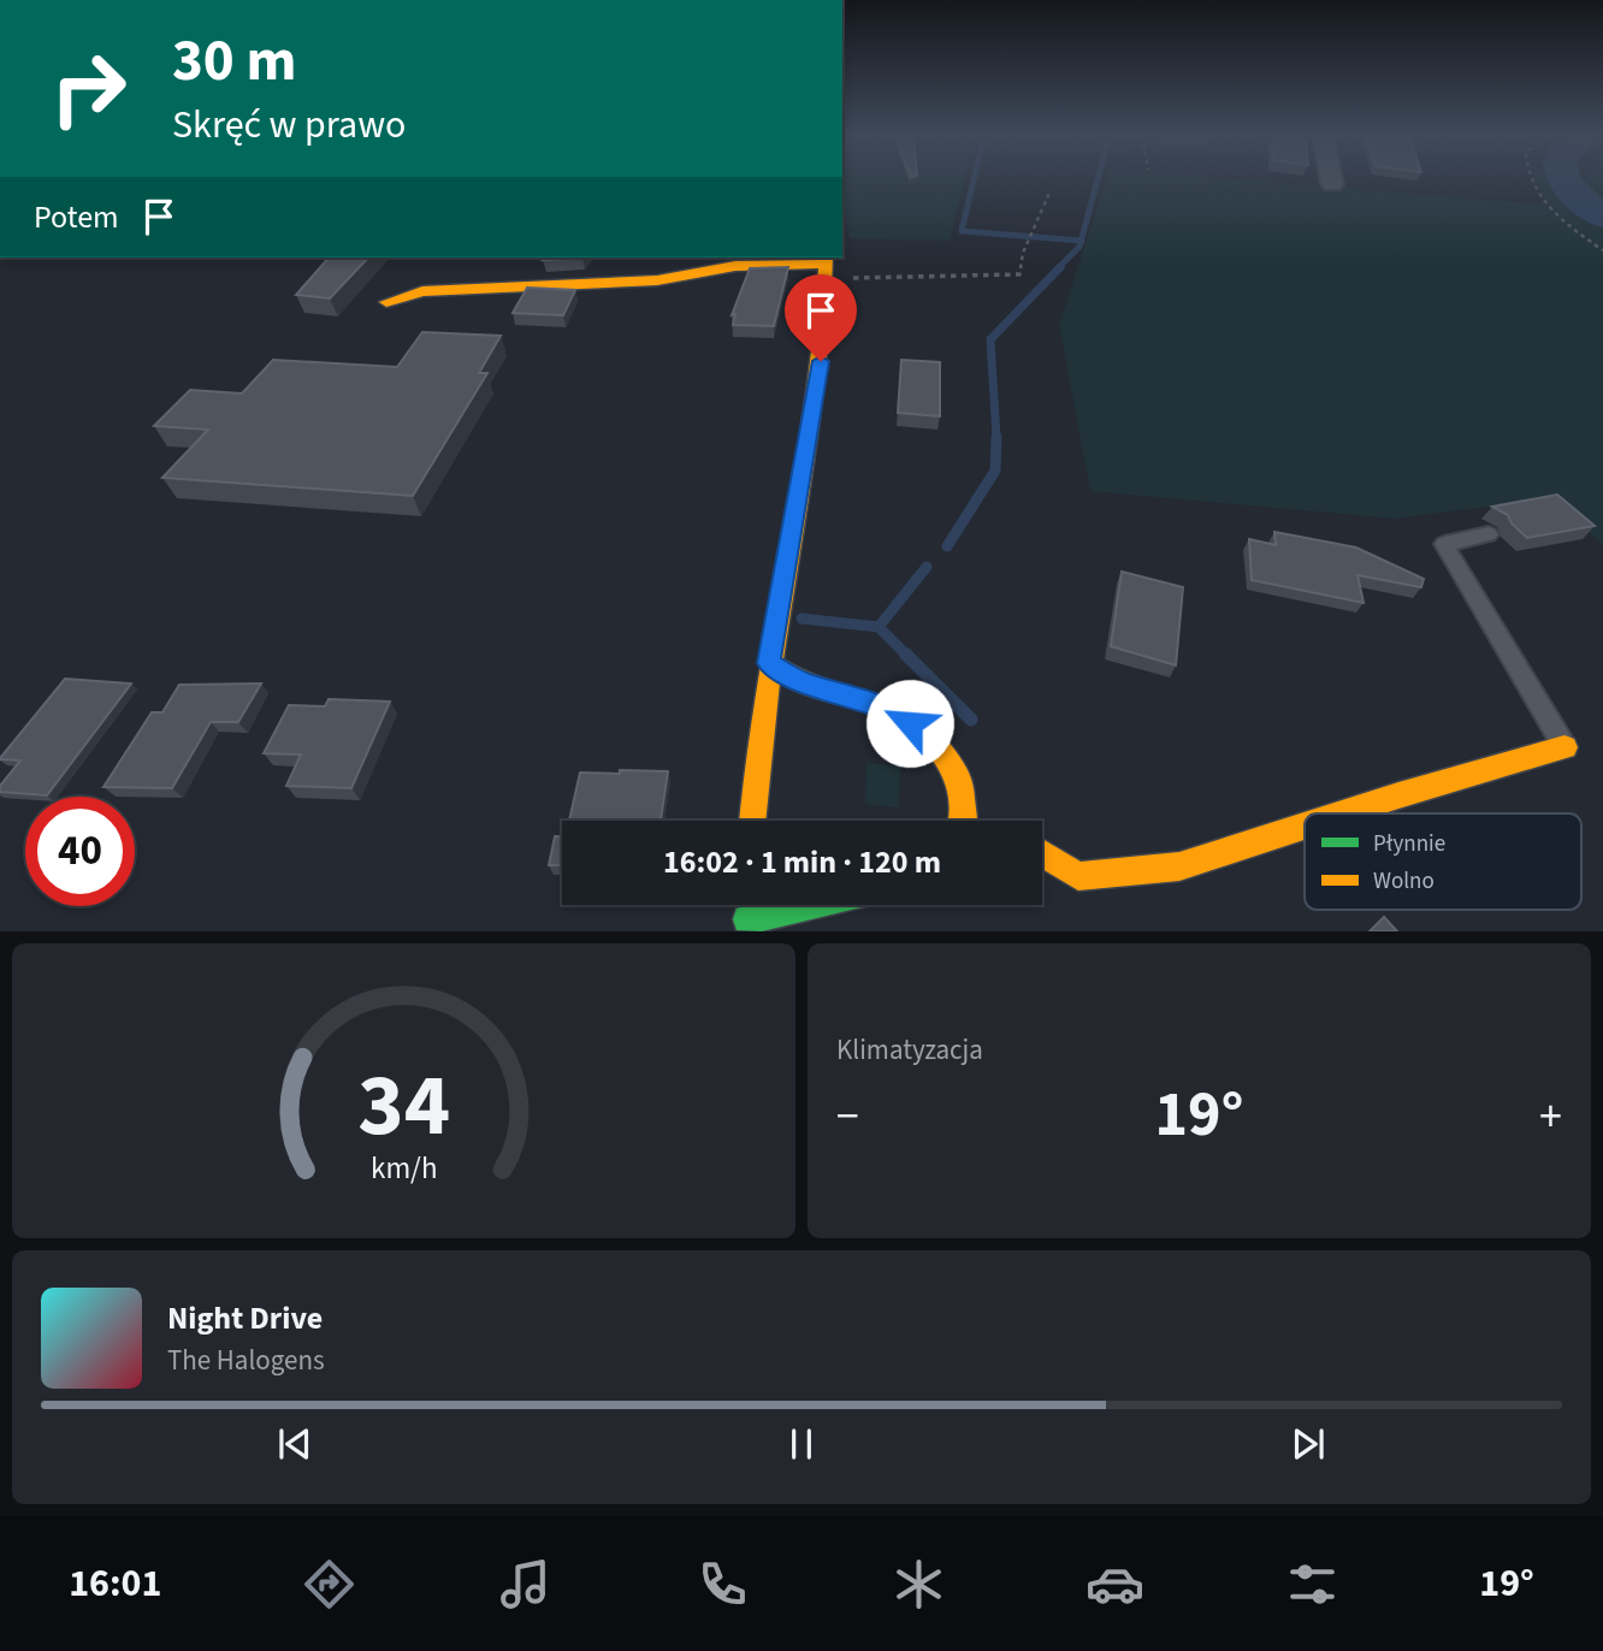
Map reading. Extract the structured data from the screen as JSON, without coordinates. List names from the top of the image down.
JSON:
{
  "legend": ["Płynnie", "Wolno"],
  "page": {
    "turn": ["30 m", "Skręć w prawo"],
    "then": "Potem",
    "limit": "40",
    "trip": "16:02 · 1 min · 120 m",
    "tile": "Klimatyzacja",
    "heat": ["−", "19°", "+"],
    "song": ["Night Drive", "The Halogens"],
    "tabs": ["16:01", "19°"],
    "gauge": ["34", "km/h"]
  }
}
